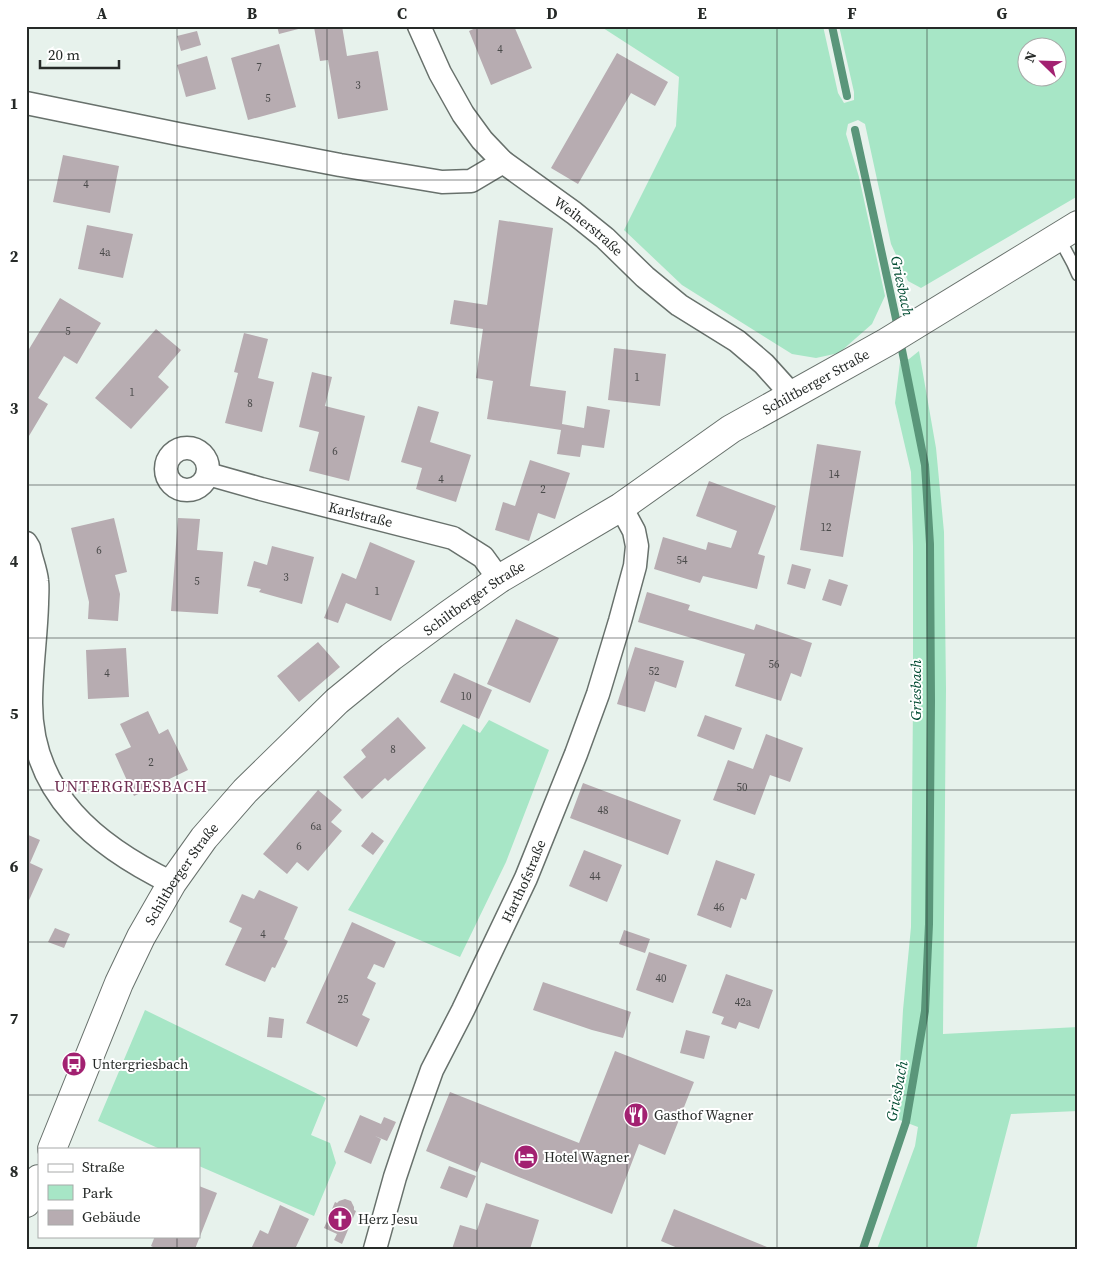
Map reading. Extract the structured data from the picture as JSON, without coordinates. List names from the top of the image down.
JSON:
{
  "streets": {
    "main road": ["Schiltberger Straße"],
    "street": ["Weiherstraße", "Karlstraße", "Harthofstraße"]
  },
  "crossings": [
    ["Weiherstraße", "Schiltberger Straße"],
    ["Schiltberger Straße", "Karlstraße"],
    ["Schiltberger Straße", "Harthofstraße"]
  ],
  "districts": ["UNTERGRIESBACH"],
  "water": ["Griesbach"],
  "places": {
    "bus stop": ["Untergriesbach"],
    "restaurant": ["Gasthof Wagner"],
    "hotel": ["Hotel Wagner"],
    "church": ["Herz Jesu"]
  },
  "house_numbers": [
    "4",
    "7",
    "3",
    "5",
    "4",
    "4a",
    "5",
    "1",
    "1",
    "8",
    "6",
    "14",
    "4",
    "2",
    "12",
    "6",
    "54",
    "3",
    "5",
    "1",
    "56",
    "52",
    "4",
    "10",
    "8",
    "2",
    "50",
    "48",
    "6a",
    "6",
    "44",
    "46",
    "4",
    "40",
    "25",
    "42a"
  ],
  "legend": ["Straße", "Park", "Gebäude"],
  "scale_bar": "20 m",
  "north": "top left",
  "grid": {
    "columns": [
      "A",
      "B",
      "C",
      "D",
      "E",
      "F",
      "G"
    ],
    "rows": [
      "1",
      "2",
      "3",
      "4",
      "5",
      "6",
      "7",
      "8"
    ]
  }
}
